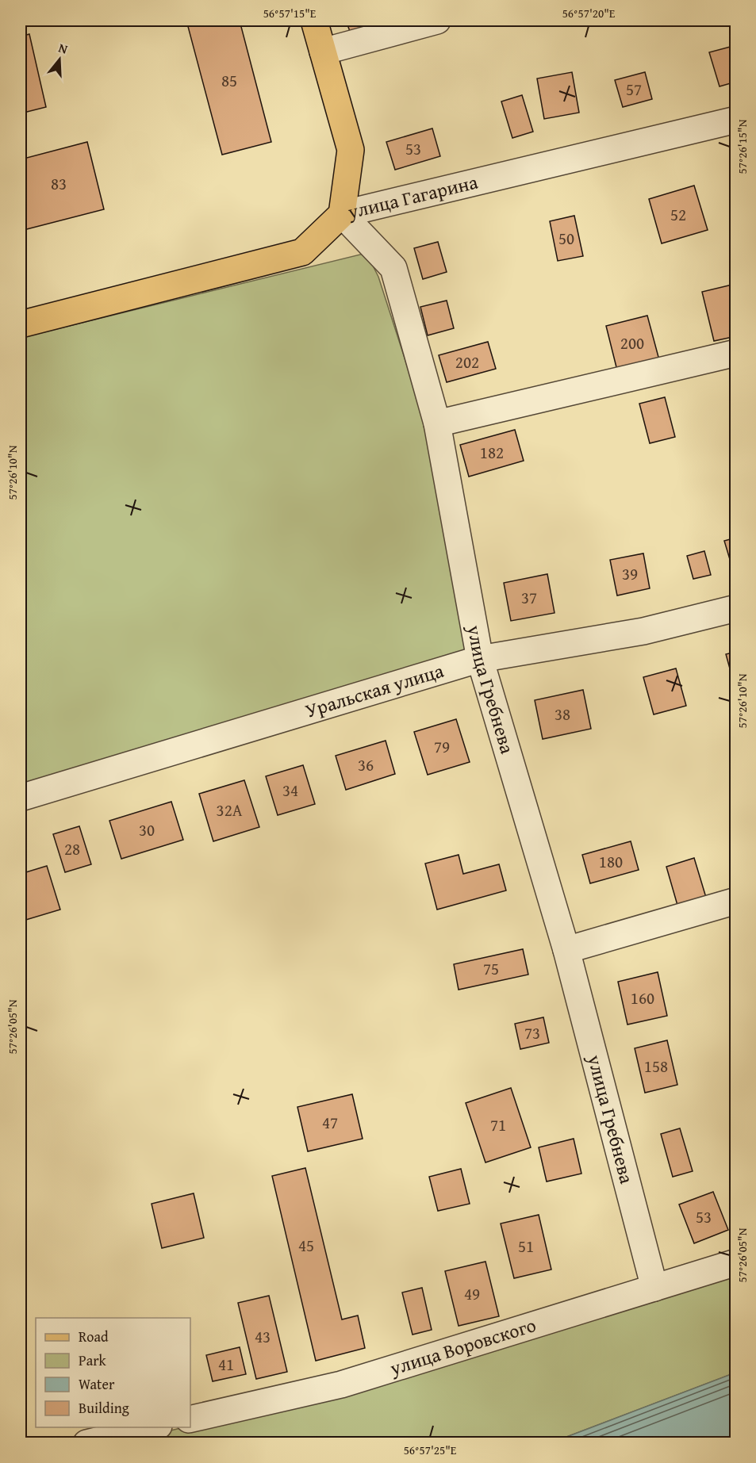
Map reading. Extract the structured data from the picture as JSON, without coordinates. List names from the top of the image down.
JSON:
{
  "streets": {
    "main road": ["улица Гагарина"],
    "street": ["улица Гребнева", "Уральская улица", "улица Воровского"]
  },
  "crossings": [
    ["улица Гагарина", "улица Гребнева"],
    ["улица Гребнева", "Уральская улица"],
    ["улица Гребнева", "улица Воровского"]
  ],
  "house_numbers": [
    "85",
    "57",
    "53",
    "83",
    "52",
    "50",
    "200",
    "202",
    "182",
    "39",
    "37",
    "38",
    "79",
    "36",
    "34",
    "32А",
    "30",
    "28",
    "180",
    "75",
    "160",
    "73",
    "158",
    "47",
    "71",
    "53",
    "45",
    "51",
    "49",
    "43",
    "41"
  ],
  "legend": [
    "Road",
    "Park",
    "Water",
    "Building"
  ],
  "north": "top",
  "coordinates": [
    "56°57'15\"E",
    "56°57'20\"E",
    "57°26'15\"N",
    "57°26'10\"N",
    "57°26'05\"N",
    "56°57'25\"E"
  ]
}
